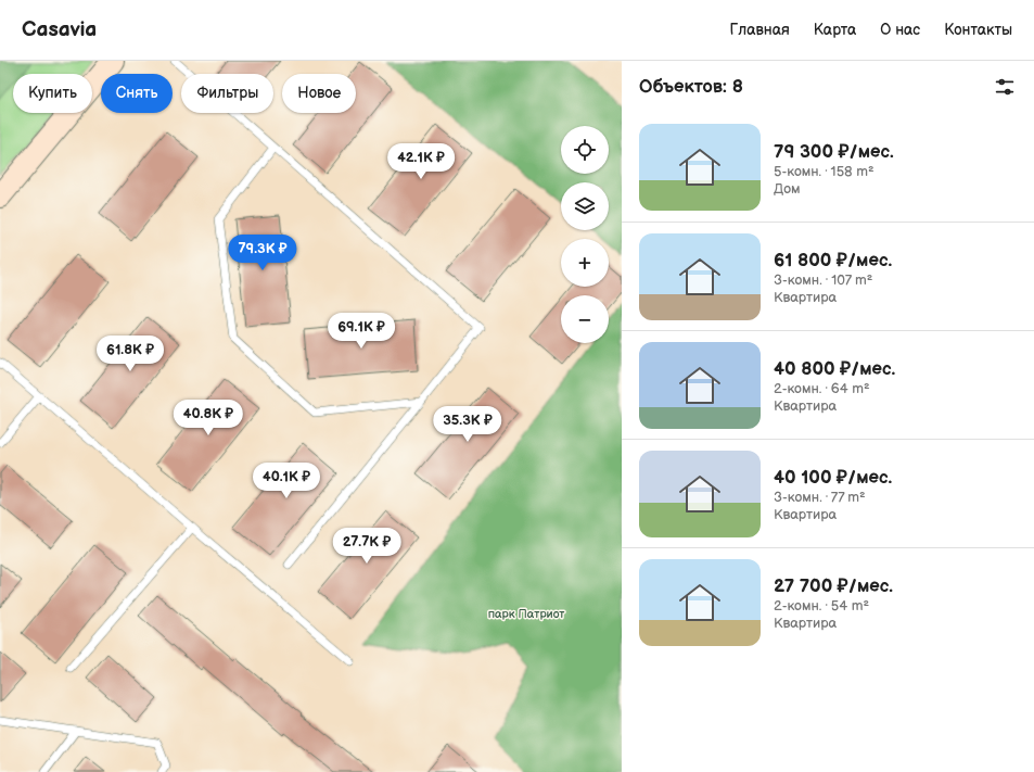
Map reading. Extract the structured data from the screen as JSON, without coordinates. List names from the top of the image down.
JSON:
{
  "parks": ["парк Патриот"],
  "page": {
    "header": "Casavia",
    "nav": [
      "Главная",
      "Карта",
      "О нас",
      "Контакты"
    ],
    "heading": "Объектов: 8",
    "chip": [
      "Купить",
      "Снять",
      "Фильтры",
      "Новое"
    ],
    "list": [
      {
        "name": "79 300 ₽/мес.",
        "note": "5-комн. · 158 m² · Дом"
      },
      {
        "name": "61 800 ₽/мес.",
        "note": "3-комн. · 107 m² · Квартира"
      },
      {
        "name": "40 800 ₽/мес.",
        "note": "2-комн. · 64 m² · Квартира"
      },
      {
        "name": "40 100 ₽/мес.",
        "note": "3-комн. · 77 m² · Квартира"
      },
      {
        "name": "27 700 ₽/мес.",
        "note": "2-комн. · 54 m² · Квартира"
      }
    ],
    "map_buttons": ["+", "−"],
    "price": [
      "42.1K ₽",
      "79.3K ₽",
      "69.1K ₽",
      "61.8K ₽",
      "40.8K ₽",
      "35.3K ₽",
      "40.1K ₽",
      "27.7K ₽"
    ]
  }
}
